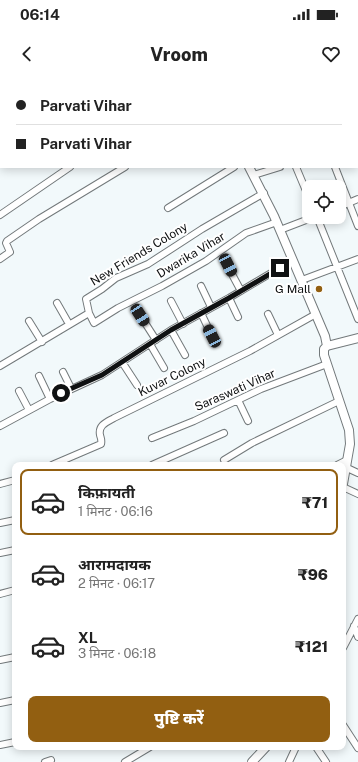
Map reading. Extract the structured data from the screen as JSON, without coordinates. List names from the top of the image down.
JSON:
{
  "streets": {
    "street": [
      "New Friends Colony",
      "Dwarika Vihar",
      "Kuvar Colony",
      "Saraswati Vihar"
    ]
  },
  "crossings": [
    ["New Friends Colony", "Dwarika Vihar"]
  ],
  "places": ["G Mall"],
  "page": {
    "status": "06:14",
    "header": "Vroom",
    "banner": ["Parvati Vihar", "Parvati Vihar"],
    "list": [
      {
        "name": "किफ़ायती",
        "note": "1 मिनट · 06:16",
        "value": "₹71"
      },
      {
        "name": "आरामदायक",
        "note": "2 मिनट · 06:17",
        "value": "₹96"
      },
      {
        "name": "XL",
        "note": "3 मिनट · 06:18",
        "value": "₹121"
      }
    ],
    "buttons": "पुष्टि करें"
  }
}
